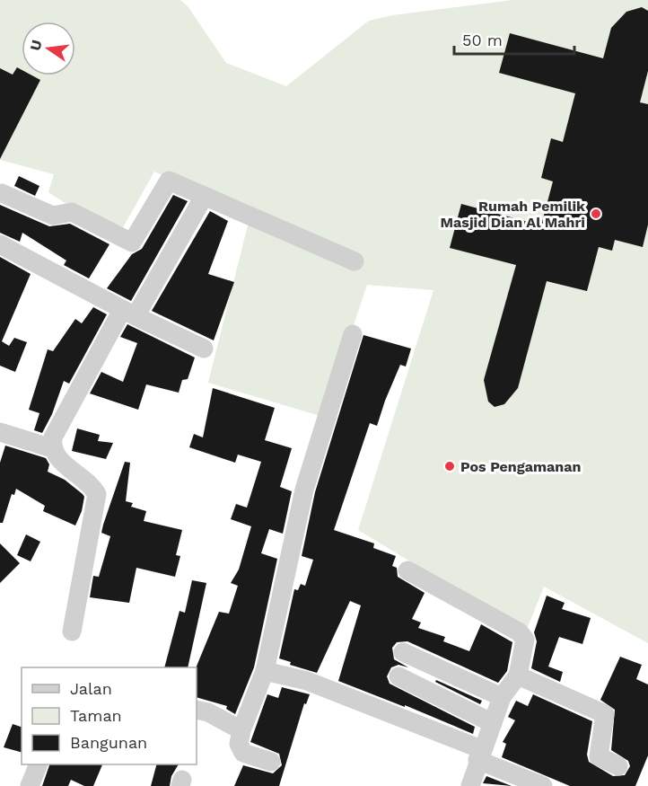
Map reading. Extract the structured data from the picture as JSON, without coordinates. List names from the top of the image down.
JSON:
{
  "places": ["Rumah Pemilik Masjid Dian Al Mahri", "Pos Pengamanan"],
  "legend": ["Jalan", "Taman", "Bangunan"],
  "scale_bar": "50 m",
  "north": "left"
}
